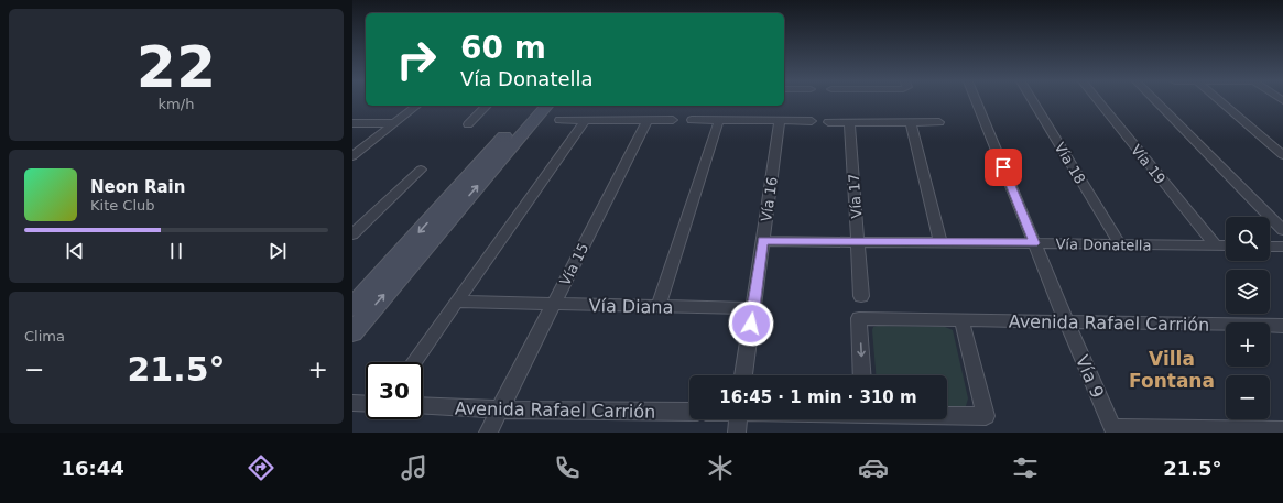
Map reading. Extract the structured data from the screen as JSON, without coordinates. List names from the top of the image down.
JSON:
{
  "streets": {
    "street": [
      "Vía 18",
      "Vía 19",
      "Vía 17",
      "Vía 16",
      "Vía Donatella",
      "Vía 15",
      "Vía Diana",
      "Avenida Rafael Carrión",
      "Vía 9"
    ]
  },
  "crossings": [
    ["Vía 18", "Vía Donatella"],
    ["Vía 19", "Vía Donatella"],
    ["Vía 17", "Vía Donatella"],
    ["Vía 16", "Vía Donatella"],
    ["Vía 16", "Vía Diana"],
    ["Vía 15", "Vía Diana"],
    ["Vía 15", "Avenida Rafael Carrión"],
    ["Avenida Rafael Carrión", "Vía 9"]
  ],
  "districts": ["Villa Fontana"],
  "page": {
    "tile": [
      ["22", "km/h"],
      "Clima"
    ],
    "turn": ["60 m", "Vía Donatella"],
    "song": ["Neon Rain", "Kite Club"],
    "map_buttons": ["+", "−"],
    "heat": ["−", "21.5°", "+"],
    "limit": "30",
    "trip": "16:45 · 1 min · 310 m",
    "tabs": ["16:44", "21.5°"]
  }
}
